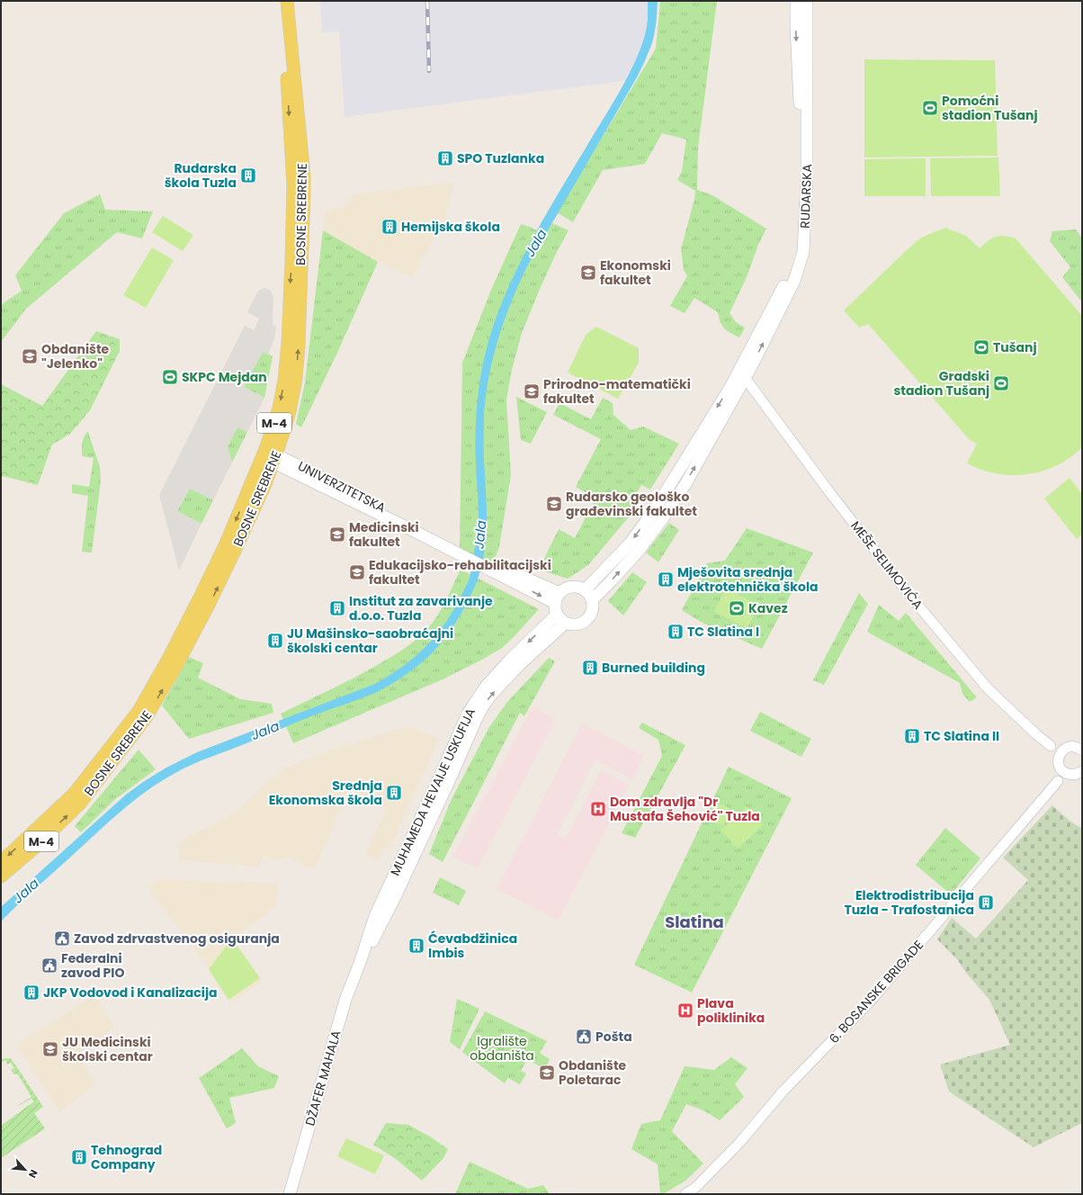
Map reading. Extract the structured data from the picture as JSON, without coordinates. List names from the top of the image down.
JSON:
{
  "streets": {
    "main road": [
      "RUDARSKA",
      "BOSNE SREBRENE",
      "M-4",
      "UNIVERZITETSKA",
      "MUHAMEDA HEVAIJE USKUFIJA",
      "DŽAFER MAHALA"
    ],
    "street": ["MEŠE SELIMOVIĆA", "6. BOSANSKE BRIGADE"]
  },
  "crossings": [
    ["RUDARSKA", "MEŠE SELIMOVIĆA"],
    ["BOSNE SREBRENE", "M-4"],
    ["BOSNE SREBRENE", "UNIVERZITETSKA"],
    ["UNIVERZITETSKA", "MUHAMEDA HEVAIJE USKUFIJA"],
    ["MUHAMEDA HEVAIJE USKUFIJA", "DŽAFER MAHALA"]
  ],
  "districts": ["Slatina"],
  "water": ["Jala"],
  "parks": ["Igralište obdaništa"],
  "places": {
    "sports": [
      "Pomoćni stadion Tušanj",
      "Tušanj",
      "SKPC Mejdan",
      "Gradski stadion Tušanj",
      "Kavez"
    ],
    "building": [
      "SPO Tuzlanka",
      "Rudarska škola Tuzla",
      "Hemijska škola",
      "Mješovita srednja elektrotehnička škola",
      "Institut za zavarivanje d.o.o. Tuzla",
      "TC Slatina I",
      "JU Mašinsko-saobraćajni školski centar",
      "Burned building",
      "TC Slatina II",
      "Srednja Ekonomska škola",
      "Elektrodistribucija Tuzla - Trafostanica",
      "Ćevabdžinica Imbis",
      "JKP Vodovod i Kanalizacija",
      "Tehnograd Company"
    ],
    "school or university": [
      "Ekonomski fakultet",
      "Obdanište \"Jelenko\"",
      "Prirodno-matematički fakultet",
      "Rudarsko geološko građevinski fakultet",
      "Medicinski fakultet",
      "Edukacijsko-rehabilitacijski fakultet",
      "JU Medicinski školski centar",
      "Obdanište Poletarac"
    ],
    "hospital": ["Dom zdravlja \"Dr Mustafa Šehović\" Tuzla", "Plava poliklinika"],
    "public building": ["Zavod zdrvastvenog osiguranja", "Federalni zavod PIO", "Pošta"]
  },
  "north": "bottom right"
}
